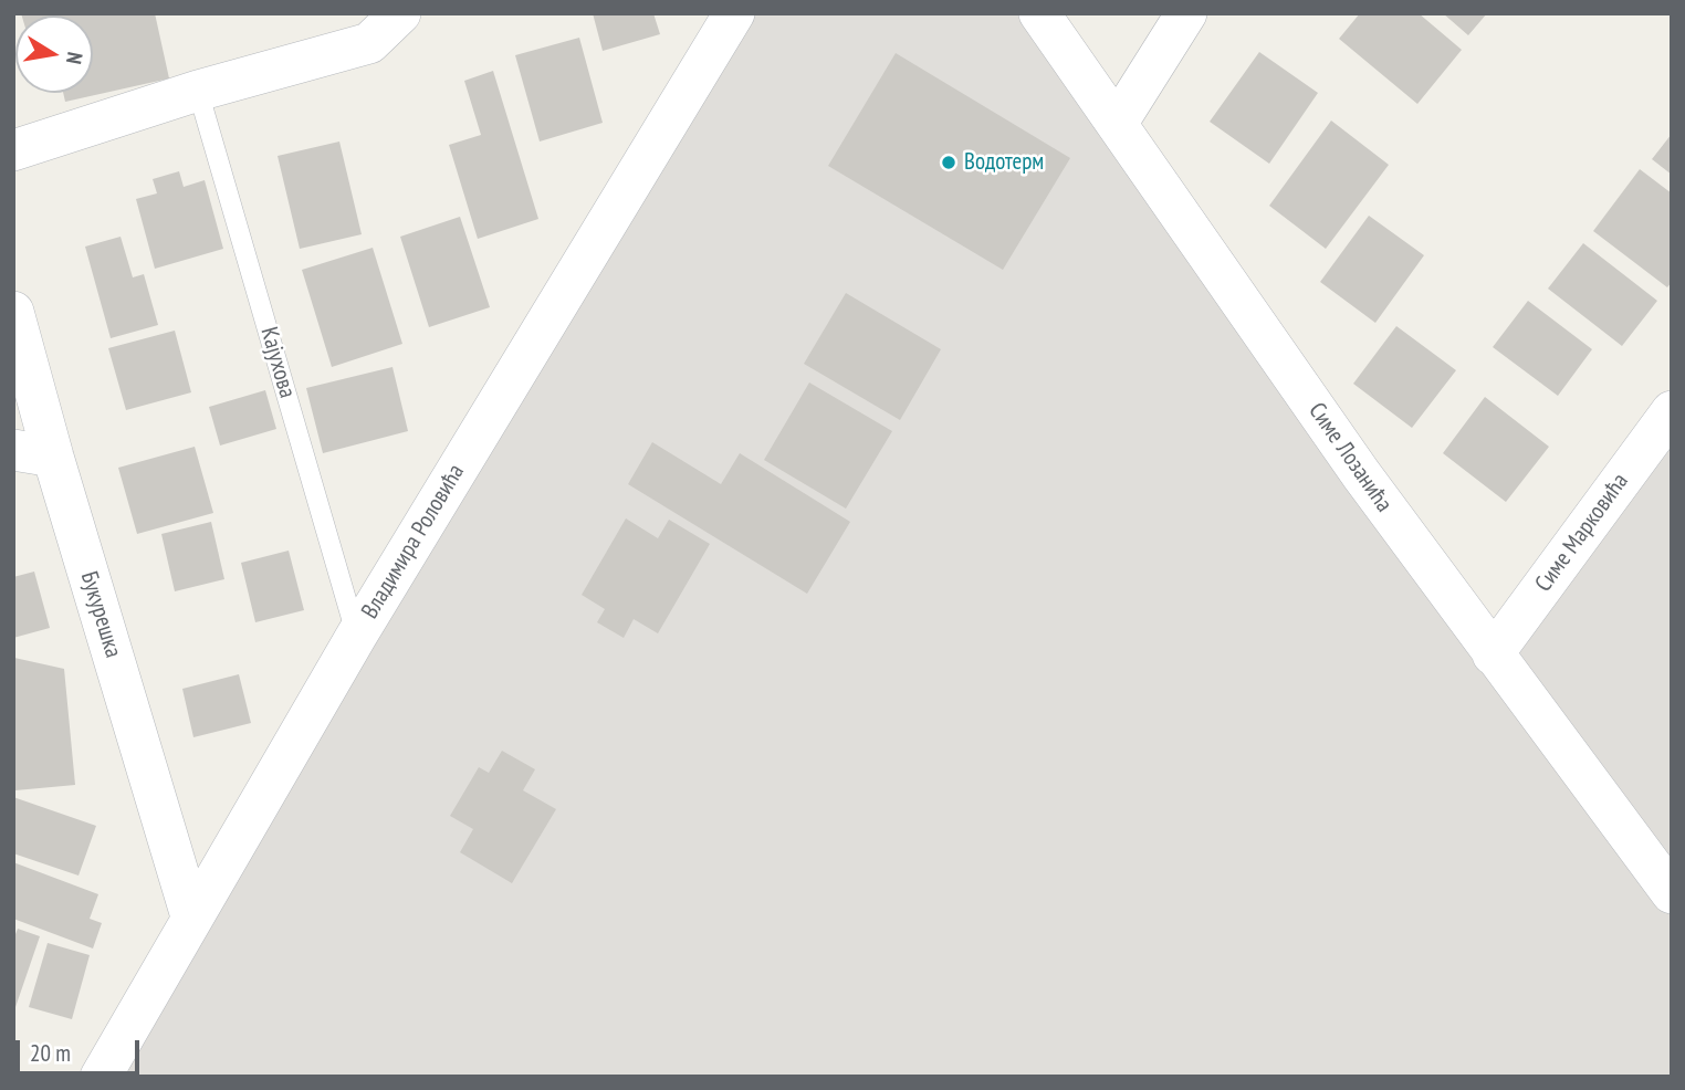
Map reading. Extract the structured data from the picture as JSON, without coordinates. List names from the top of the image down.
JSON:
{
  "streets": {
    "street": [
      "Симе Лозанића",
      "Симе Марковића",
      "Владимира Роловића",
      "Букурешка"
    ],
    "lane": ["Кајухова"]
  },
  "crossings": [
    ["Кајухова", "Владимира Роловића"],
    ["Симе Лозанића", "Симе Марковића"],
    ["Владимира Роловића", "Букурешка"]
  ],
  "places": ["Водотерм"],
  "scale_bar": "20 m",
  "north": "right"
}
